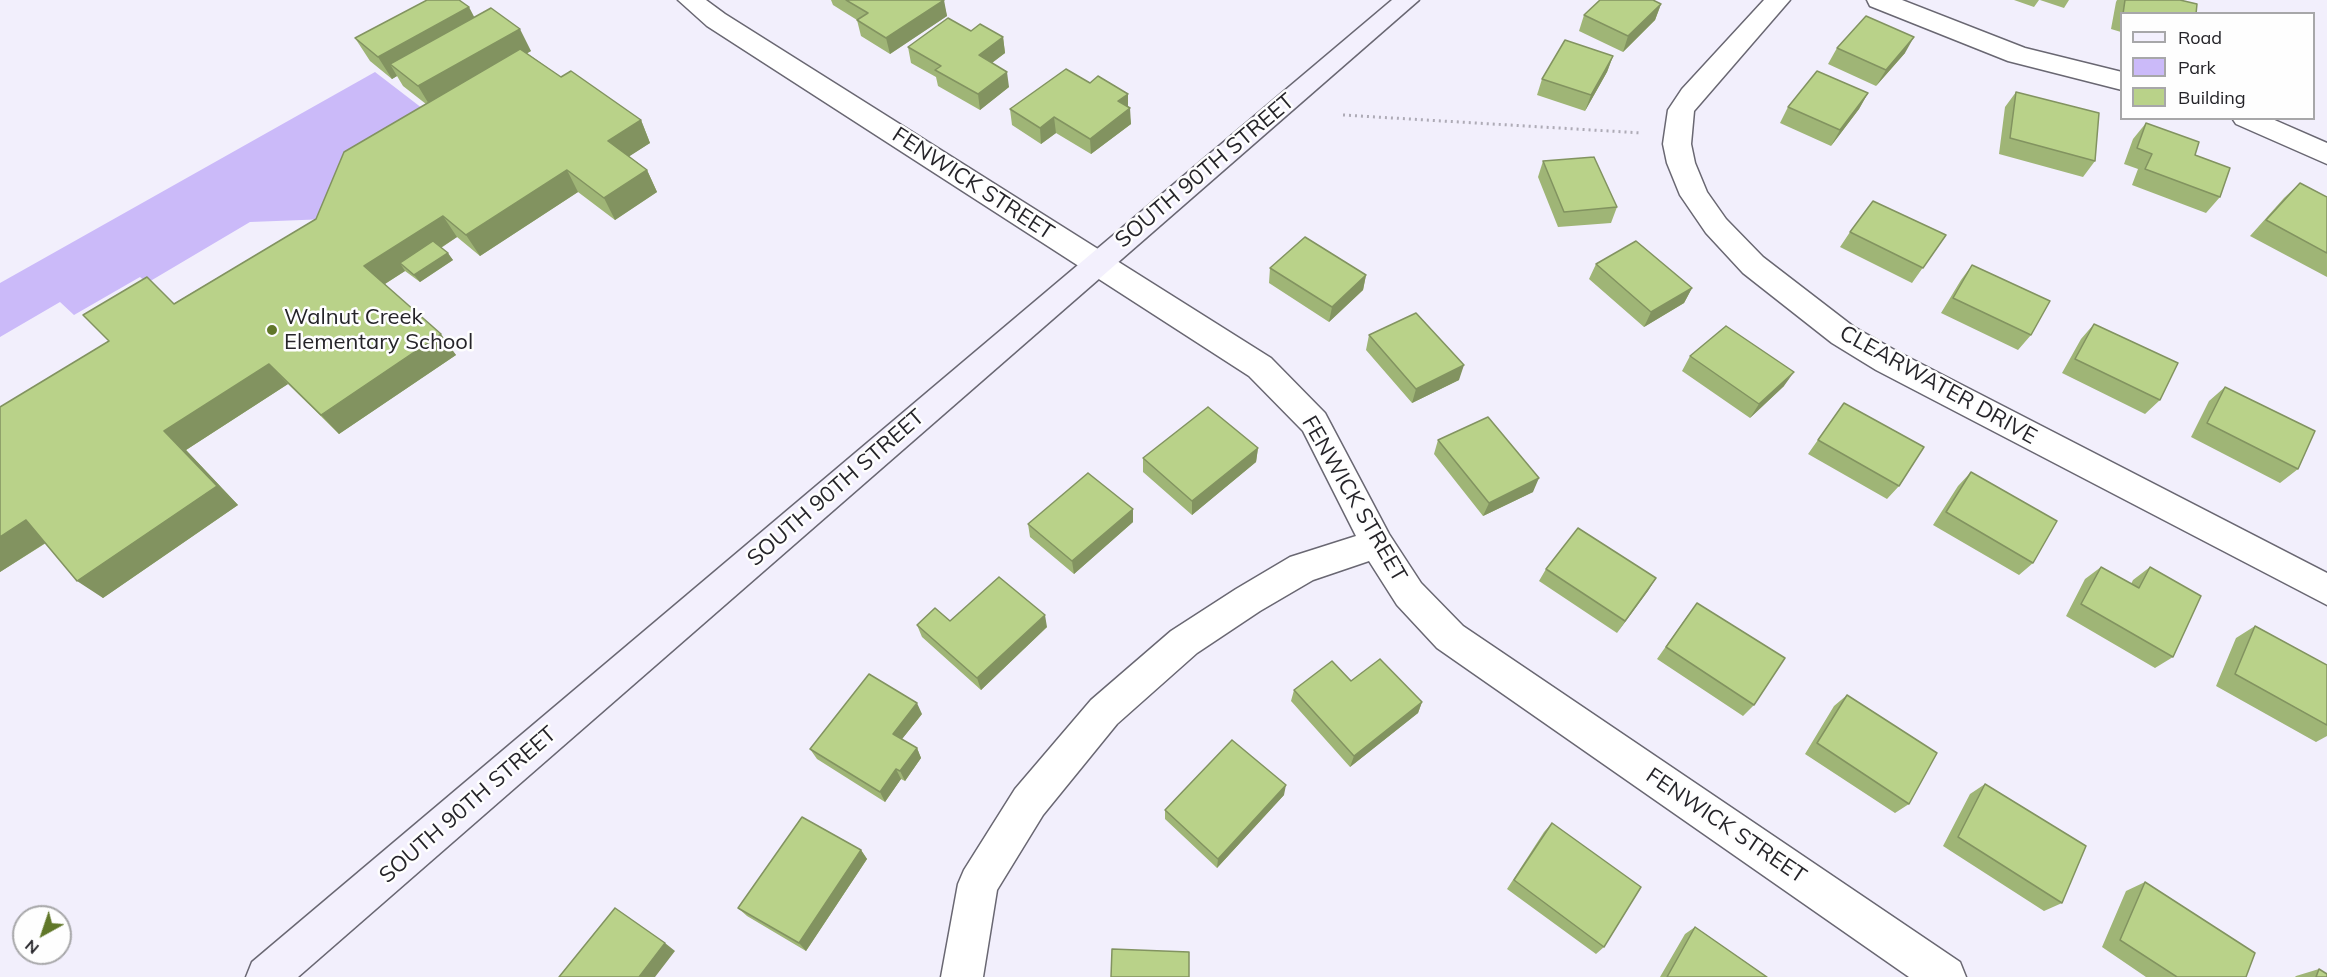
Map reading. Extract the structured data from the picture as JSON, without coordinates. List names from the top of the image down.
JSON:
{
  "streets": {
    "street": ["SOUTH 90TH STREET", "FENWICK STREET", "CLEARWATER DRIVE"]
  },
  "crossings": [
    ["SOUTH 90TH STREET", "FENWICK STREET"]
  ],
  "places": ["Walnut Creek Elementary School"],
  "legend": ["Road", "Park", "Building"],
  "north": "bottom left"
}
